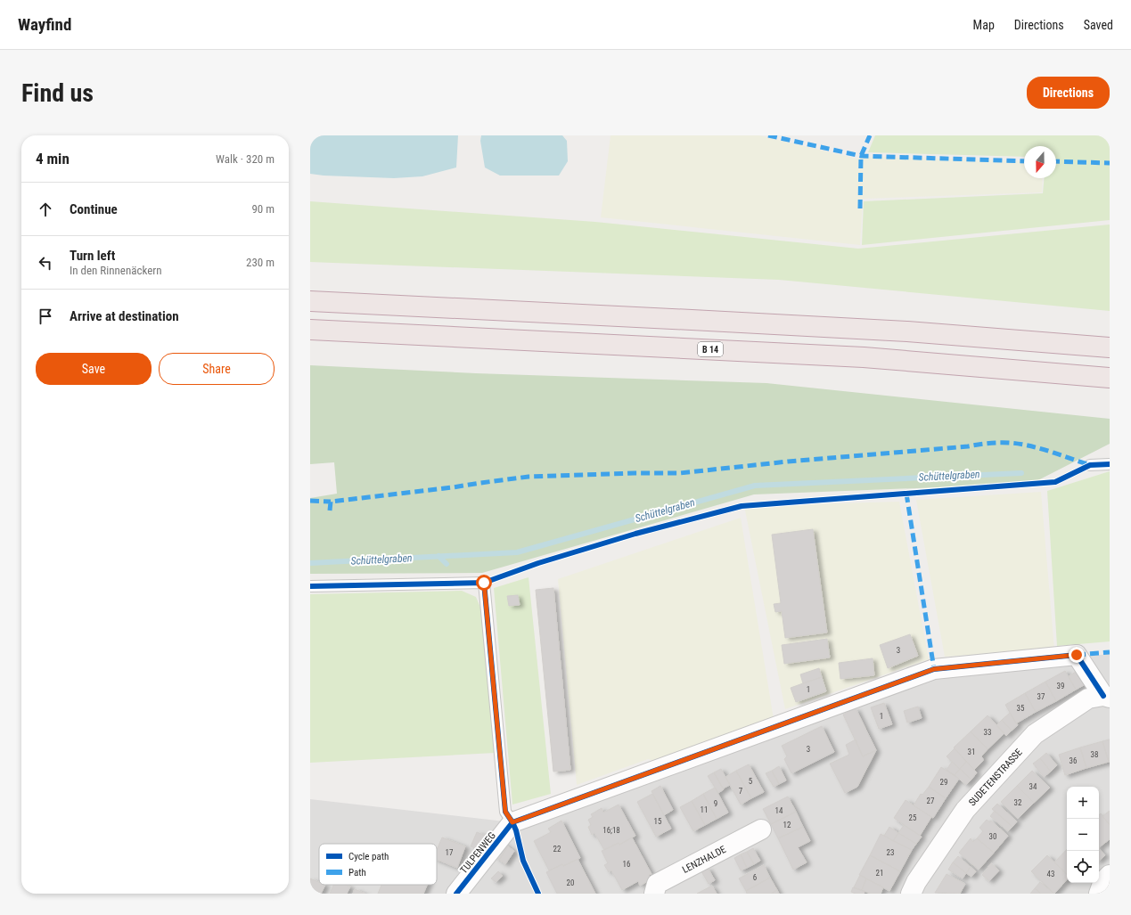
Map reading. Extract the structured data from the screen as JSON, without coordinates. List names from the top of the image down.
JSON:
{
  "streets": {
    "highway": ["B 14"],
    "street": ["SUDETENSTRASSE", "TULPENWEG", "LENZHALDE"]
  },
  "water": ["Schüttelgraben"],
  "house_numbers": [
    "3",
    "39",
    "1",
    "37",
    "35",
    "1",
    "33",
    "3",
    "31",
    "38",
    "36",
    "5",
    "29",
    "34",
    "7",
    "27",
    "32",
    "9",
    "11",
    "14",
    "25",
    "15",
    "12",
    "16;18",
    "30",
    "22",
    "17",
    "23",
    "16",
    "21",
    "43",
    "6",
    "20"
  ],
  "legend": ["Cycle path", "Path"],
  "north": "bottom",
  "page": {
    "header": "Wayfind",
    "nav": ["Map", "Directions", "Saved"],
    "buttons": [
      "Directions",
      ["Save", "Share"]
    ],
    "title": "Find us",
    "heading": ["4 min", "Walk · 320 m"],
    "list": [
      ["Continue", "90 m"],
      ["Turn left", "In den Rinnenäckern", "230 m"],
      "Arrive at destination"
    ],
    "map_buttons": ["+", "−"]
  }
}
